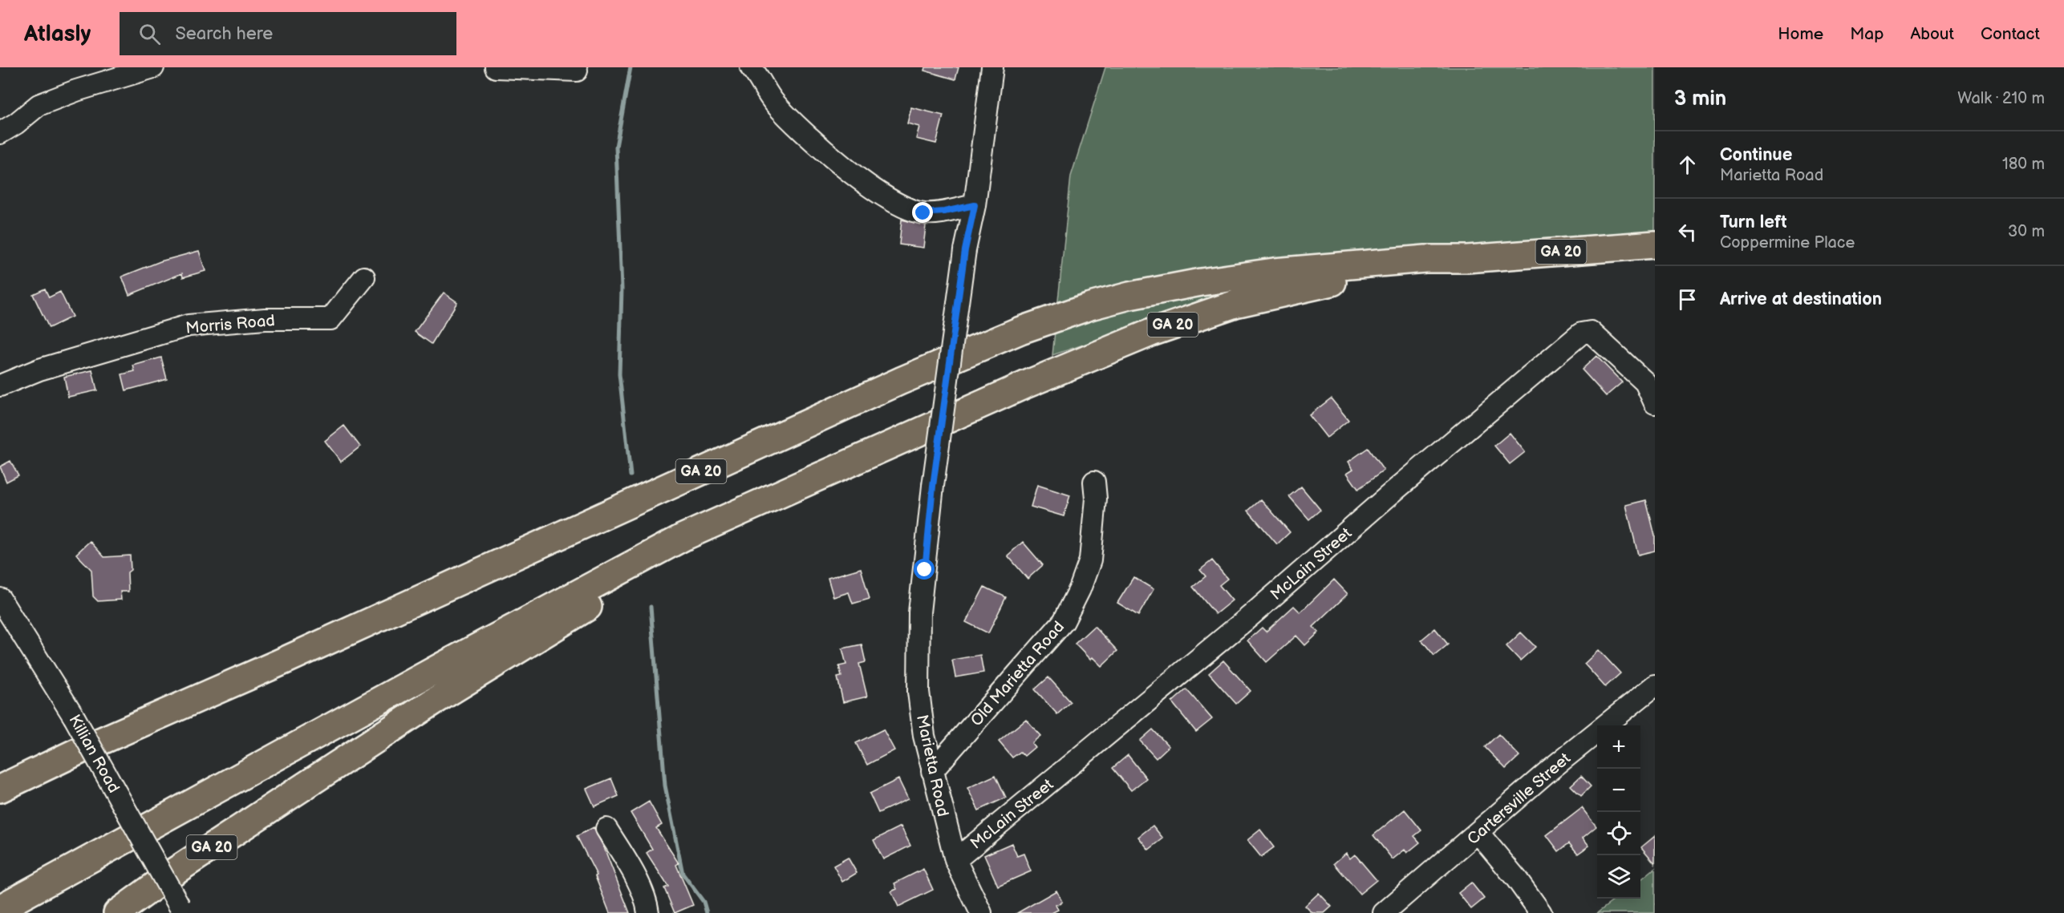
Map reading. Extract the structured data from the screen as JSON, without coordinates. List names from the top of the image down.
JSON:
{
  "streets": {
    "highway": ["GA 20"],
    "street": [
      "Morris Road",
      "McLain Street",
      "Old Marietta Road",
      "Killian Road",
      "Marietta Road",
      "Cartersville Street"
    ]
  },
  "crossings": [
    ["McLain Street", "Marietta Road"],
    ["Old Marietta Road", "Marietta Road"]
  ],
  "page": {
    "header": "Atlasly",
    "search": "Search here",
    "nav": [
      "Home",
      "Map",
      "About",
      "Contact"
    ],
    "heading": ["3 min", "Walk · 210 m"],
    "list": [
      ["Continue", "Marietta Road", "180 m"],
      ["Turn left", "Coppermine Place", "30 m"],
      "Arrive at destination"
    ],
    "map_buttons": ["+", "−"]
  }
}
